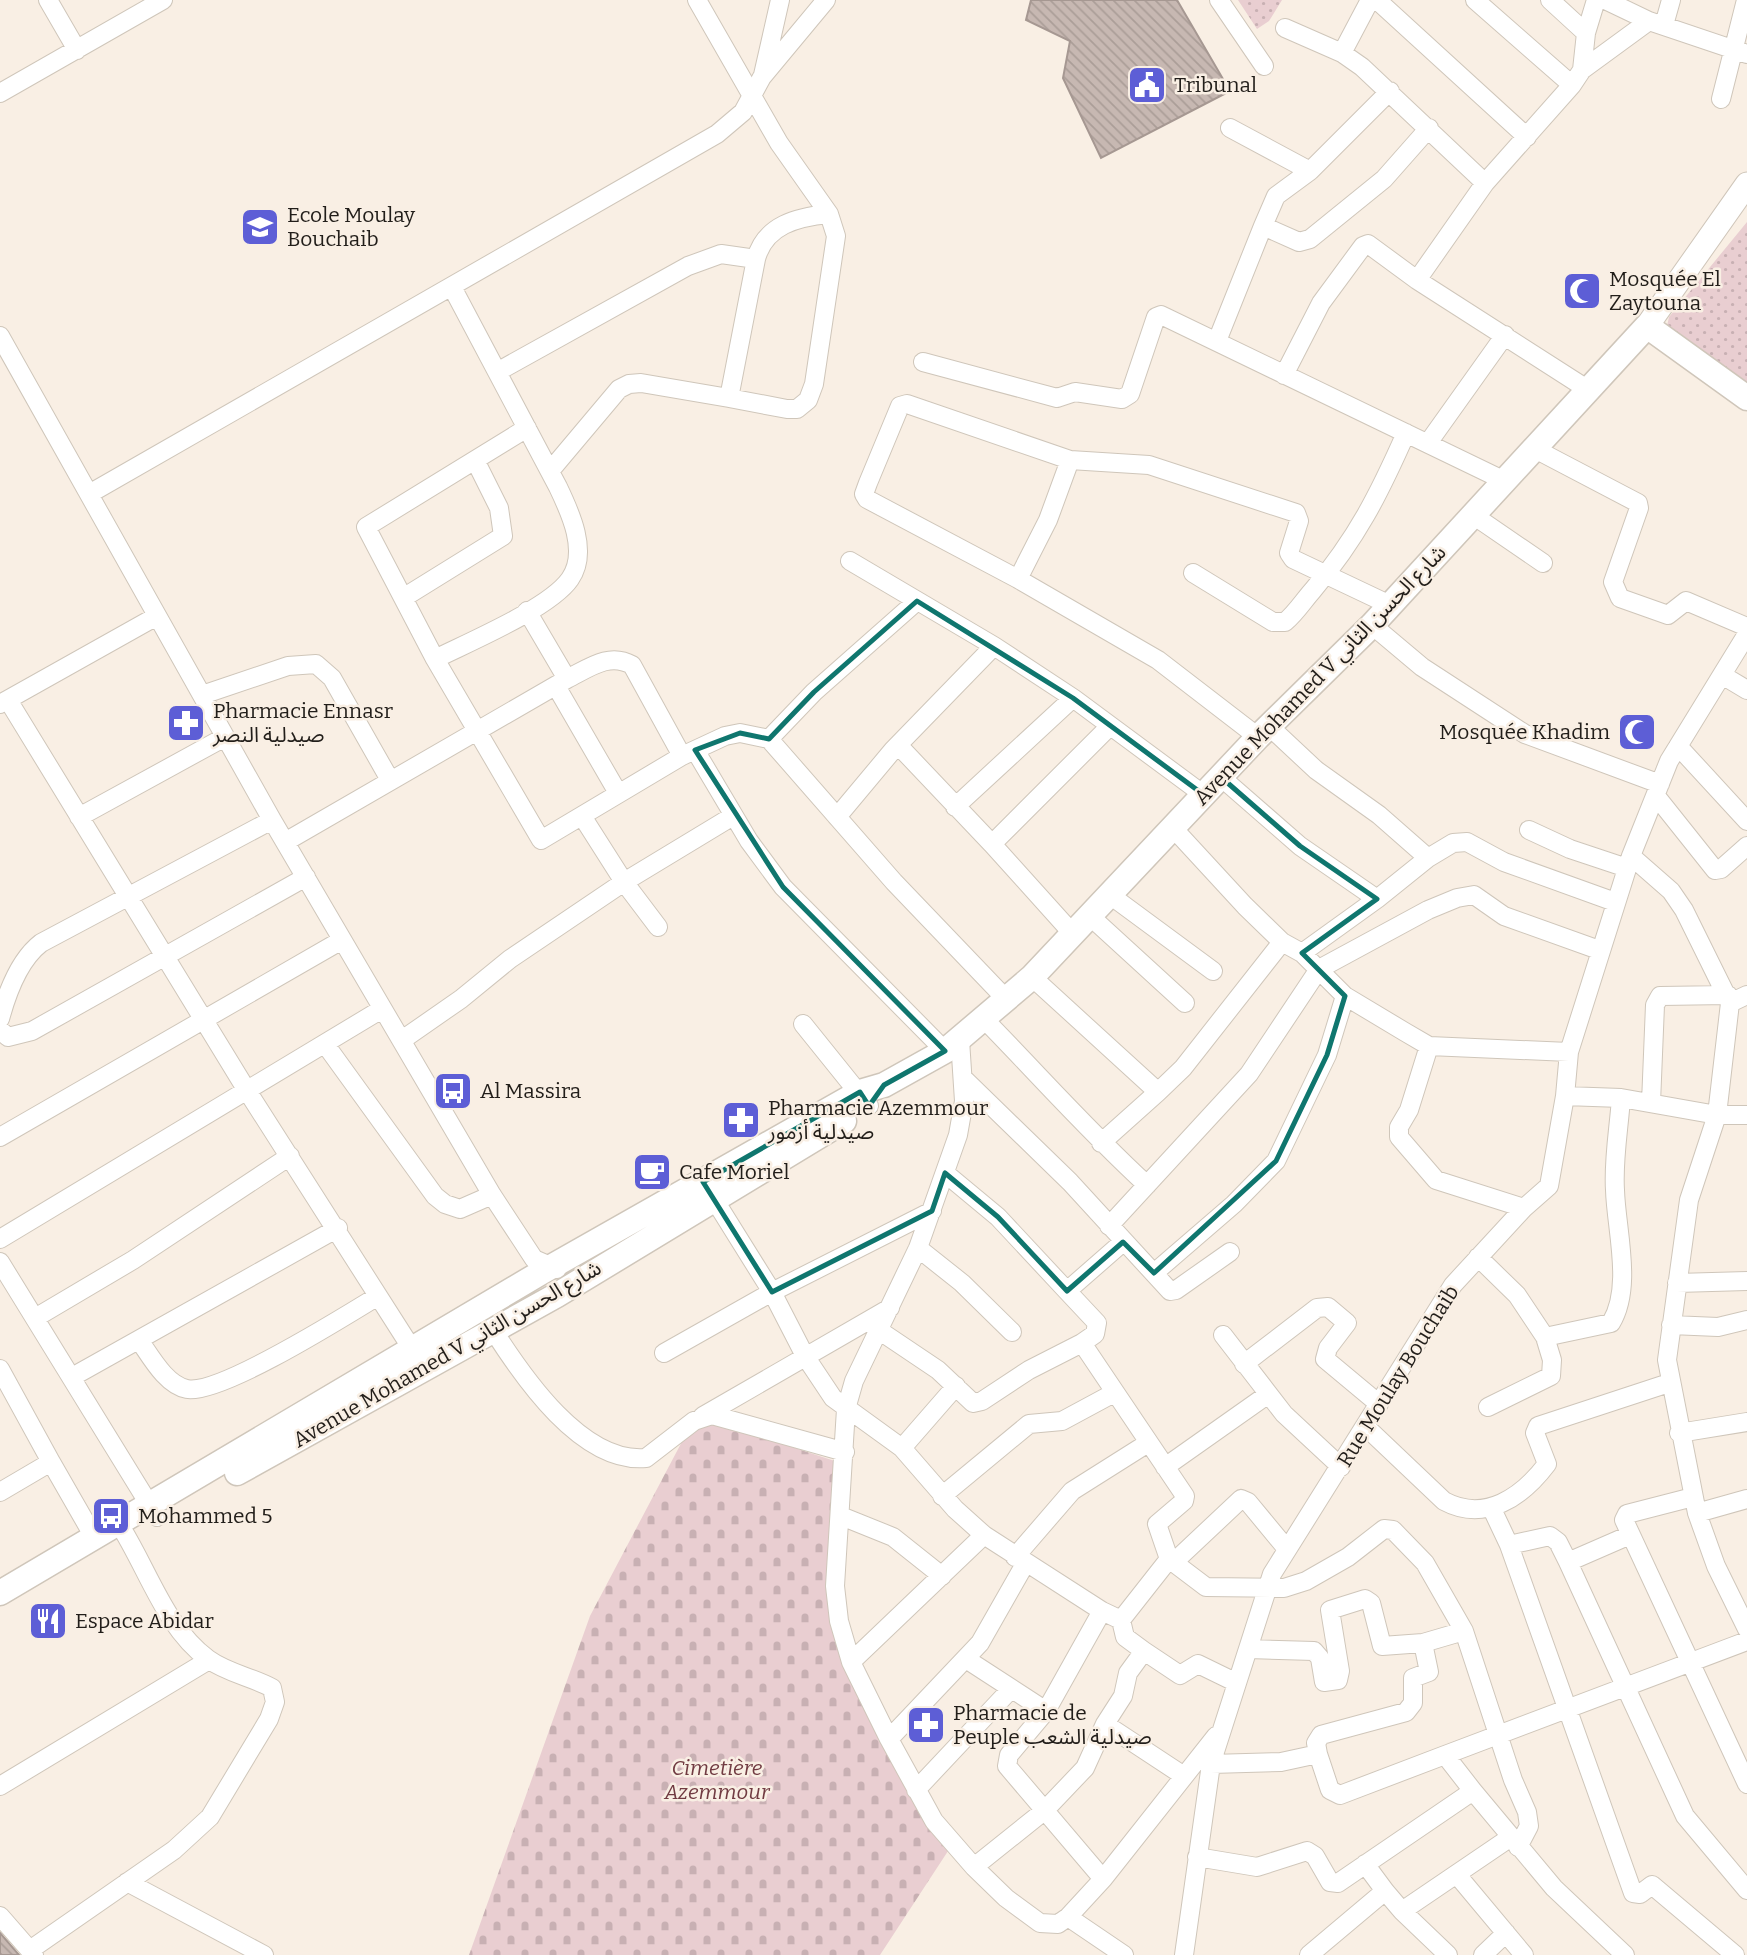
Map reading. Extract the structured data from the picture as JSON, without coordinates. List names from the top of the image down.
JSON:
{
  "streets": {
    "main road": ["Avenue Mohamed V شارع الحسن الثاني"],
    "street": ["Rue Moulay Bouchaib"]
  },
  "parks": ["Cimetière Azemmour"],
  "places": {
    "public building": ["Tribunal"],
    "school or university": ["Ecole Moulay Bouchaib"],
    "mosque": ["Mosquée El Zaytouna", "Mosquée Khadim"],
    "pharmacy": ["Pharmacie Ennasr صيدلية النصر", "Pharmacie Azemmour صيدلية أزمور", "Pharmacie de Peuple صيدلية الشعب"],
    "bus stop": ["Al Massira", "Mohammed 5"],
    "cafe": ["Cafe Moriel"],
    "restaurant": ["Espace Abidar"]
  }
}
